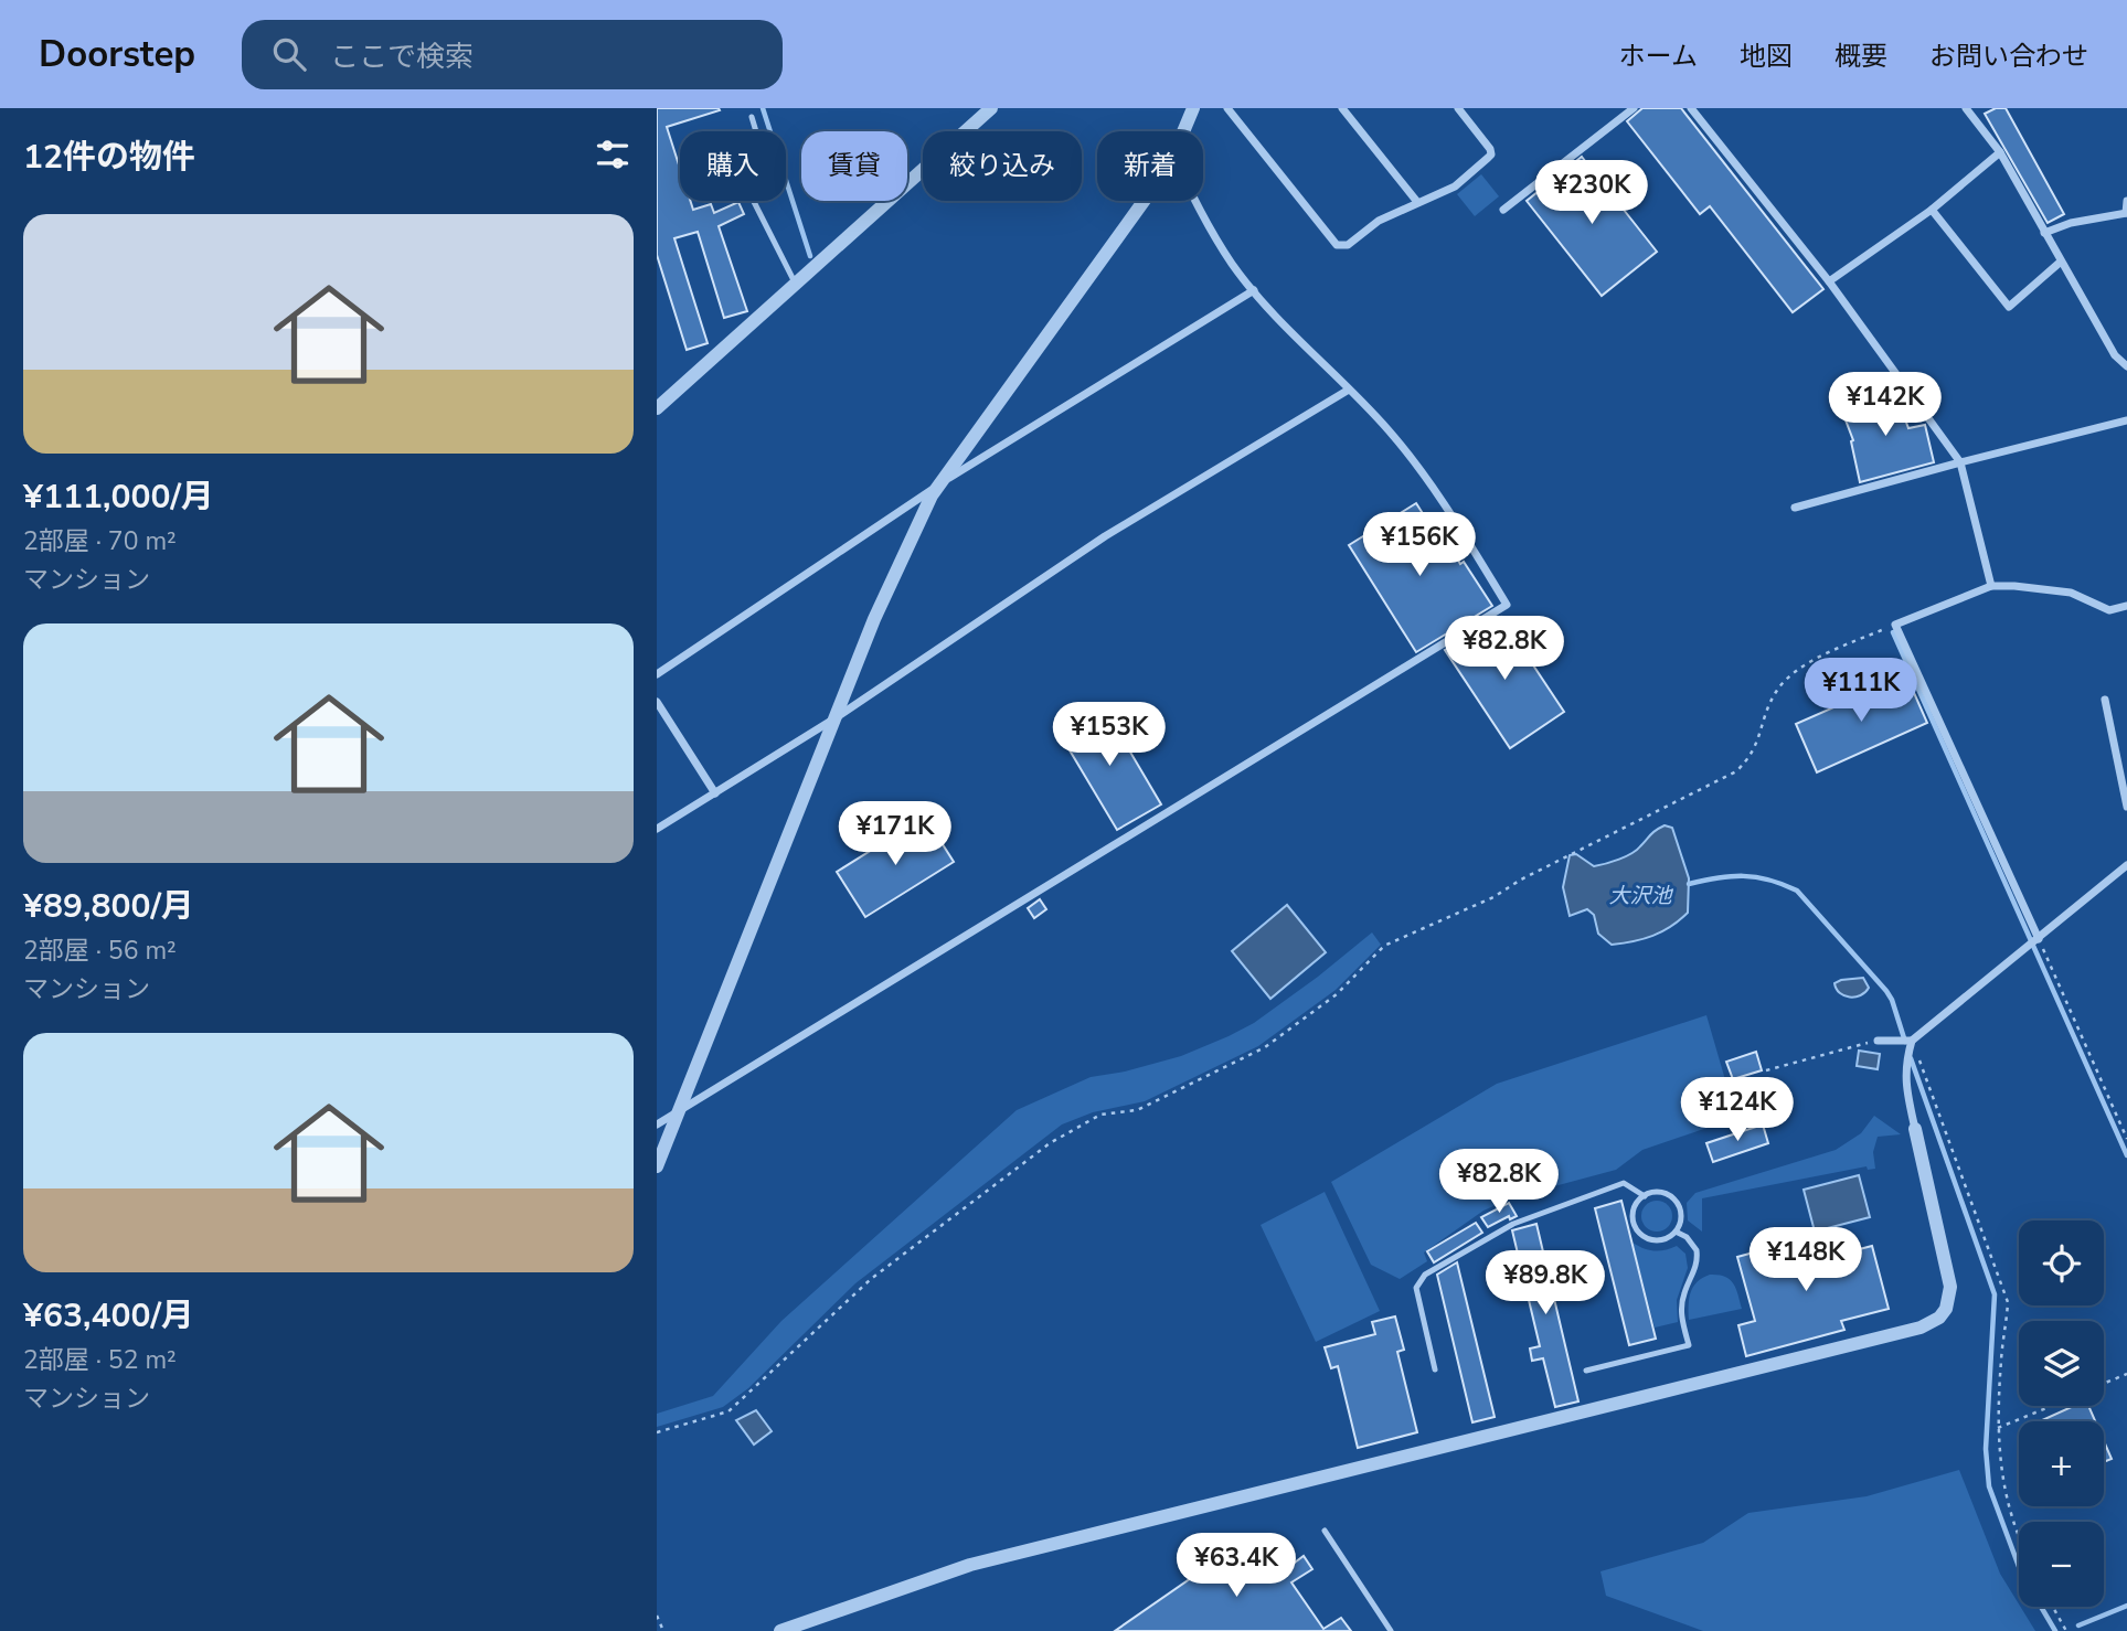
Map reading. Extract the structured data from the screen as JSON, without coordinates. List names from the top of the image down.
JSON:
{
  "water": ["大沢池"],
  "page": {
    "header": "Doorstep",
    "search": "ここで検索",
    "nav": [
      "ホーム",
      "地図",
      "概要",
      "お問い合わせ"
    ],
    "heading": "12件の物件",
    "chip": [
      "購入",
      "賃貸",
      "絞り込み",
      "新着"
    ],
    "price": [
      "¥230K",
      "¥142K",
      "¥156K",
      "¥82.8K",
      "¥111K",
      "¥153K",
      "¥171K",
      "¥124K",
      "¥82.8K",
      "¥148K",
      "¥89.8K",
      "¥63.4K"
    ],
    "list": [
      {
        "name": "¥111,000/月",
        "note": "2部屋 · 70 m² · マンション"
      },
      {
        "name": "¥89,800/月",
        "note": "2部屋 · 56 m² · マンション"
      },
      {
        "name": "¥63,400/月",
        "note": "2部屋 · 52 m² · マンション"
      }
    ],
    "map_buttons": ["+", "−"]
  }
}
